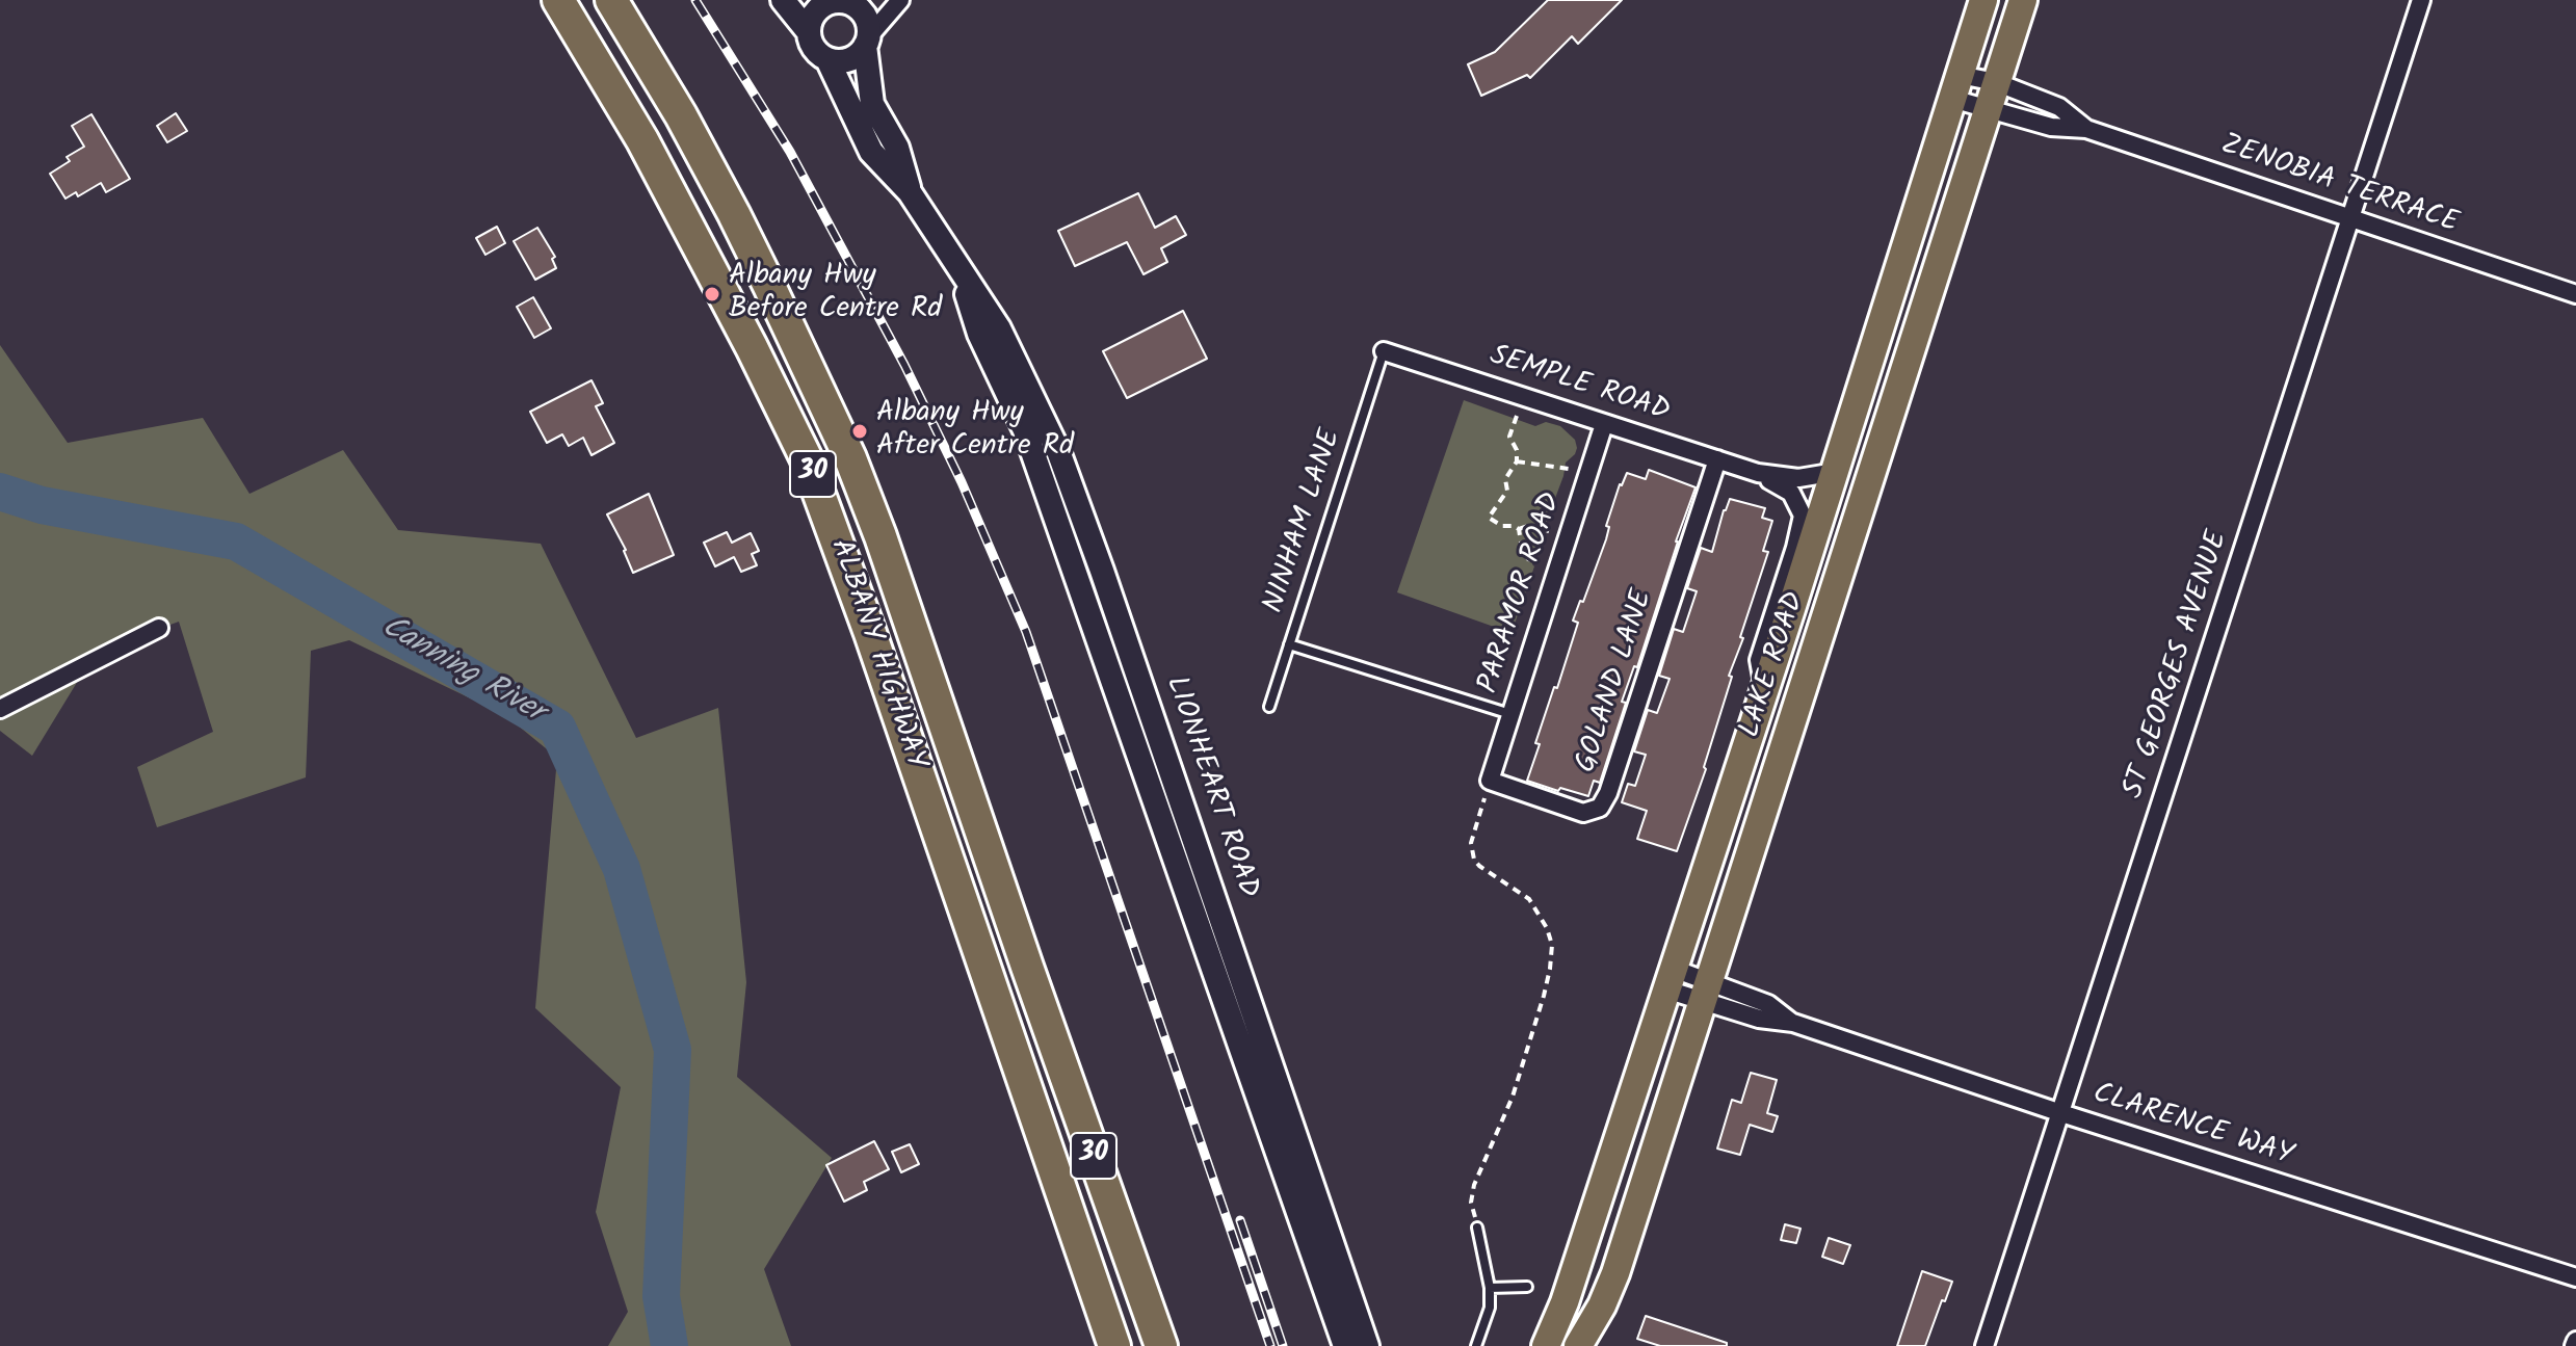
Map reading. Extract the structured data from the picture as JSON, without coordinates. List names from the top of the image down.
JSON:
{
  "streets": {
    "highway": ["30", "ALBANY HIGHWAY"],
    "main road": ["LAKE ROAD", "LIONHEART ROAD"],
    "street": [
      "ZENOBIA TERRACE",
      "SEMPLE ROAD",
      "PARAMOR ROAD",
      "ST GEORGES AVENUE",
      "GOLAND LANE",
      "CLARENCE WAY"
    ],
    "lane": ["NINHAM LANE"]
  },
  "crossings": [
    ["ZENOBIA TERRACE", "LAKE ROAD"],
    ["ZENOBIA TERRACE", "ST GEORGES AVENUE"],
    ["SEMPLE ROAD", "NINHAM LANE"],
    ["SEMPLE ROAD", "PARAMOR ROAD"],
    ["SEMPLE ROAD", "LAKE ROAD"],
    ["SEMPLE ROAD", "GOLAND LANE"],
    ["PARAMOR ROAD", "GOLAND LANE"],
    ["LAKE ROAD", "CLARENCE WAY"],
    ["ST GEORGES AVENUE", "CLARENCE WAY"]
  ],
  "water": ["Canning River"],
  "places": ["Albany Hwy Before Centre Rd", "Albany Hwy After Centre Rd"]
}
